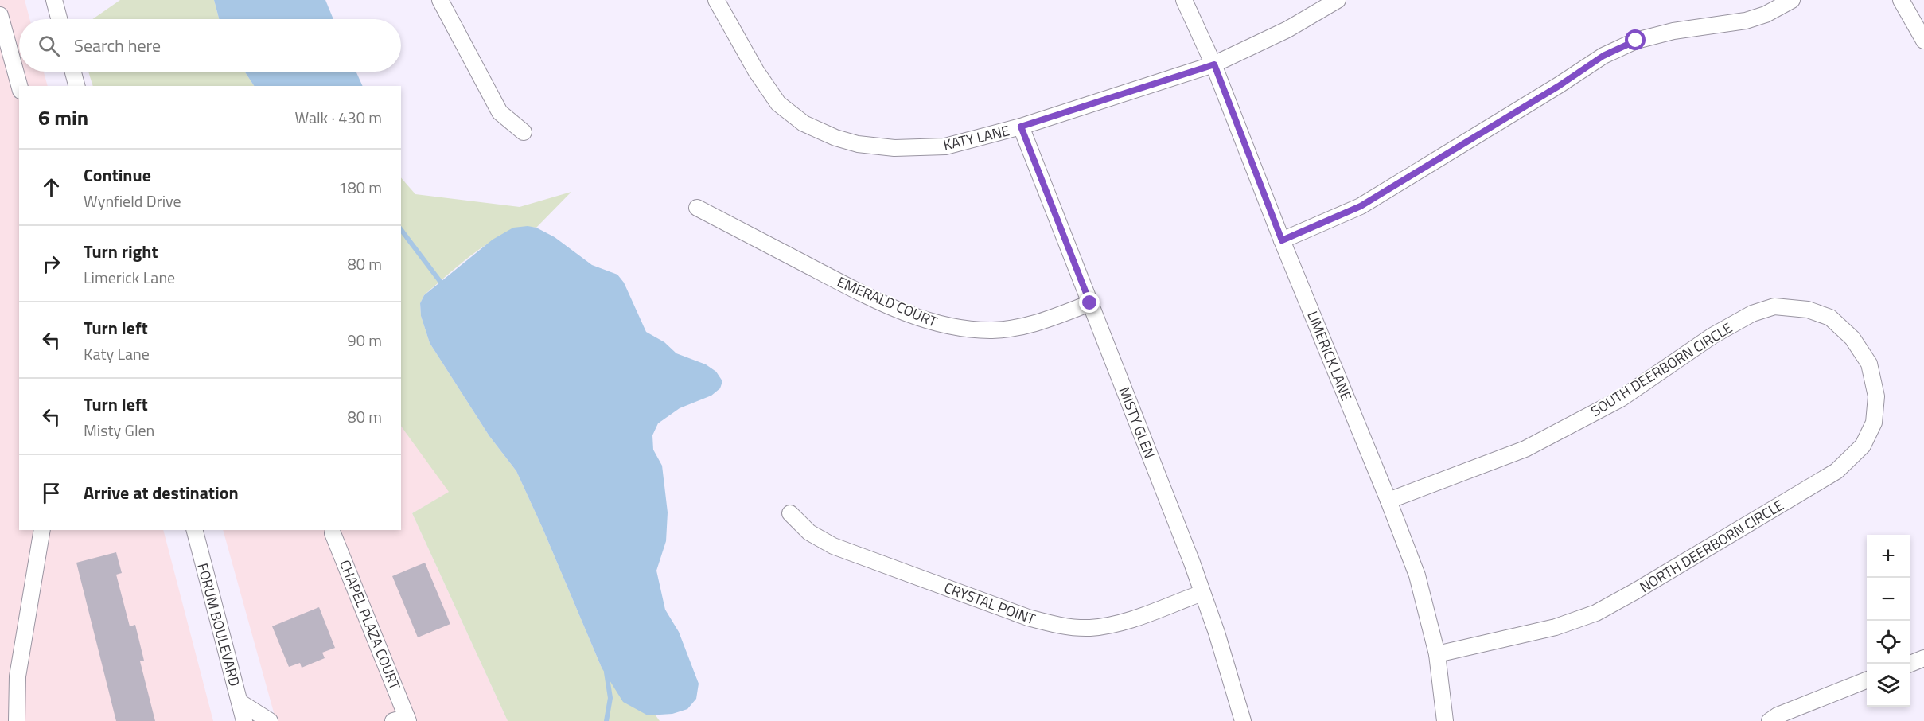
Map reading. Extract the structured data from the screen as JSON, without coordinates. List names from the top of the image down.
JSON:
{
  "streets": {
    "street": [
      "KATY LANE",
      "EMERALD COURT",
      "LIMERICK LANE",
      "SOUTH DEERBORN CIRCLE",
      "MISTY GLEN",
      "NORTH DEERBORN CIRCLE",
      "CRYSTAL POINT",
      "FORUM BOULEVARD",
      "CHAPEL PLAZA COURT"
    ]
  },
  "crossings": [
    ["KATY LANE", "LIMERICK LANE"],
    ["KATY LANE", "MISTY GLEN"],
    ["EMERALD COURT", "MISTY GLEN"],
    ["LIMERICK LANE", "SOUTH DEERBORN CIRCLE"],
    ["LIMERICK LANE", "NORTH DEERBORN CIRCLE"],
    ["SOUTH DEERBORN CIRCLE", "NORTH DEERBORN CIRCLE"],
    ["MISTY GLEN", "CRYSTAL POINT"]
  ],
  "page": {
    "search": "Search here",
    "heading": ["6 min", "Walk · 430 m"],
    "list": [
      ["Continue", "Wynfield Drive", "180 m"],
      ["Turn right", "Limerick Lane", "80 m"],
      ["Turn left", "Katy Lane", "90 m"],
      ["Turn left", "Misty Glen", "80 m"],
      "Arrive at destination"
    ],
    "map_buttons": ["+", "−"]
  }
}
